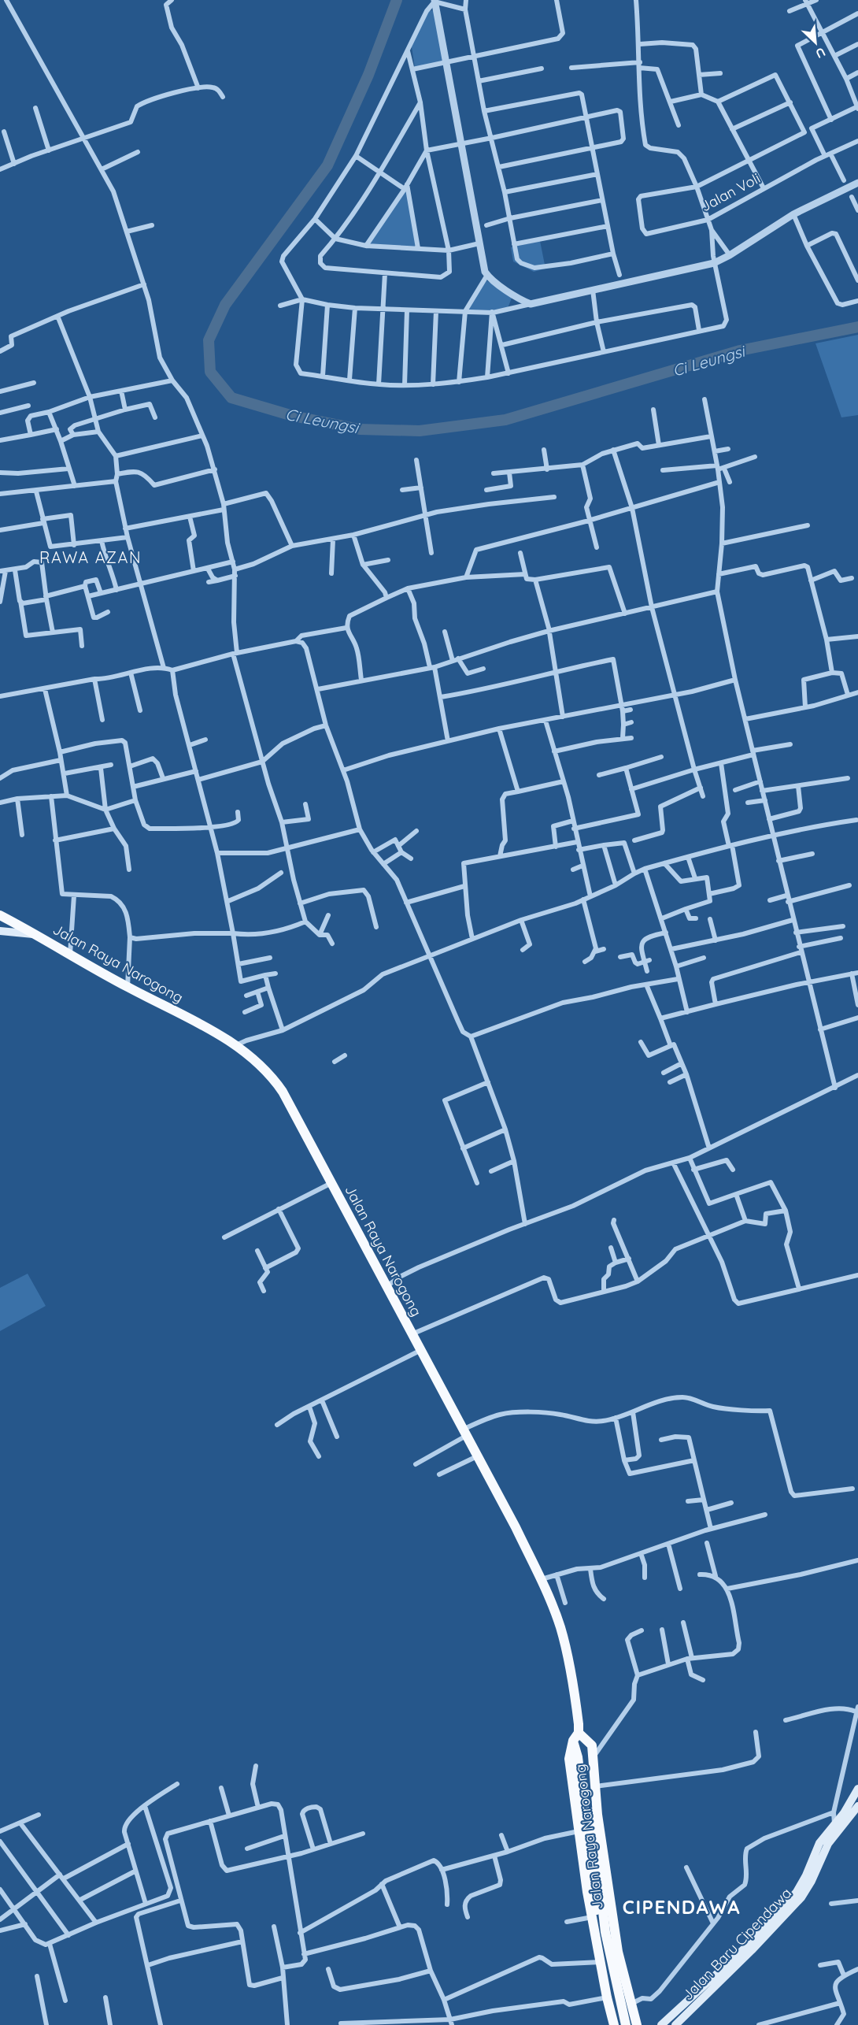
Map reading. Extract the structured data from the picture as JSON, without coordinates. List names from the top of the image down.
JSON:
{
  "streets": {
    "main road": ["Jalan Raya Narogong", "Jalan Baru Cipendawa"],
    "street": ["Jalan Voli"]
  },
  "districts": ["RAWA AZAN", "CIPENDAWA"],
  "water": ["Ci Leungsi"],
  "north": "bottom right"
}
